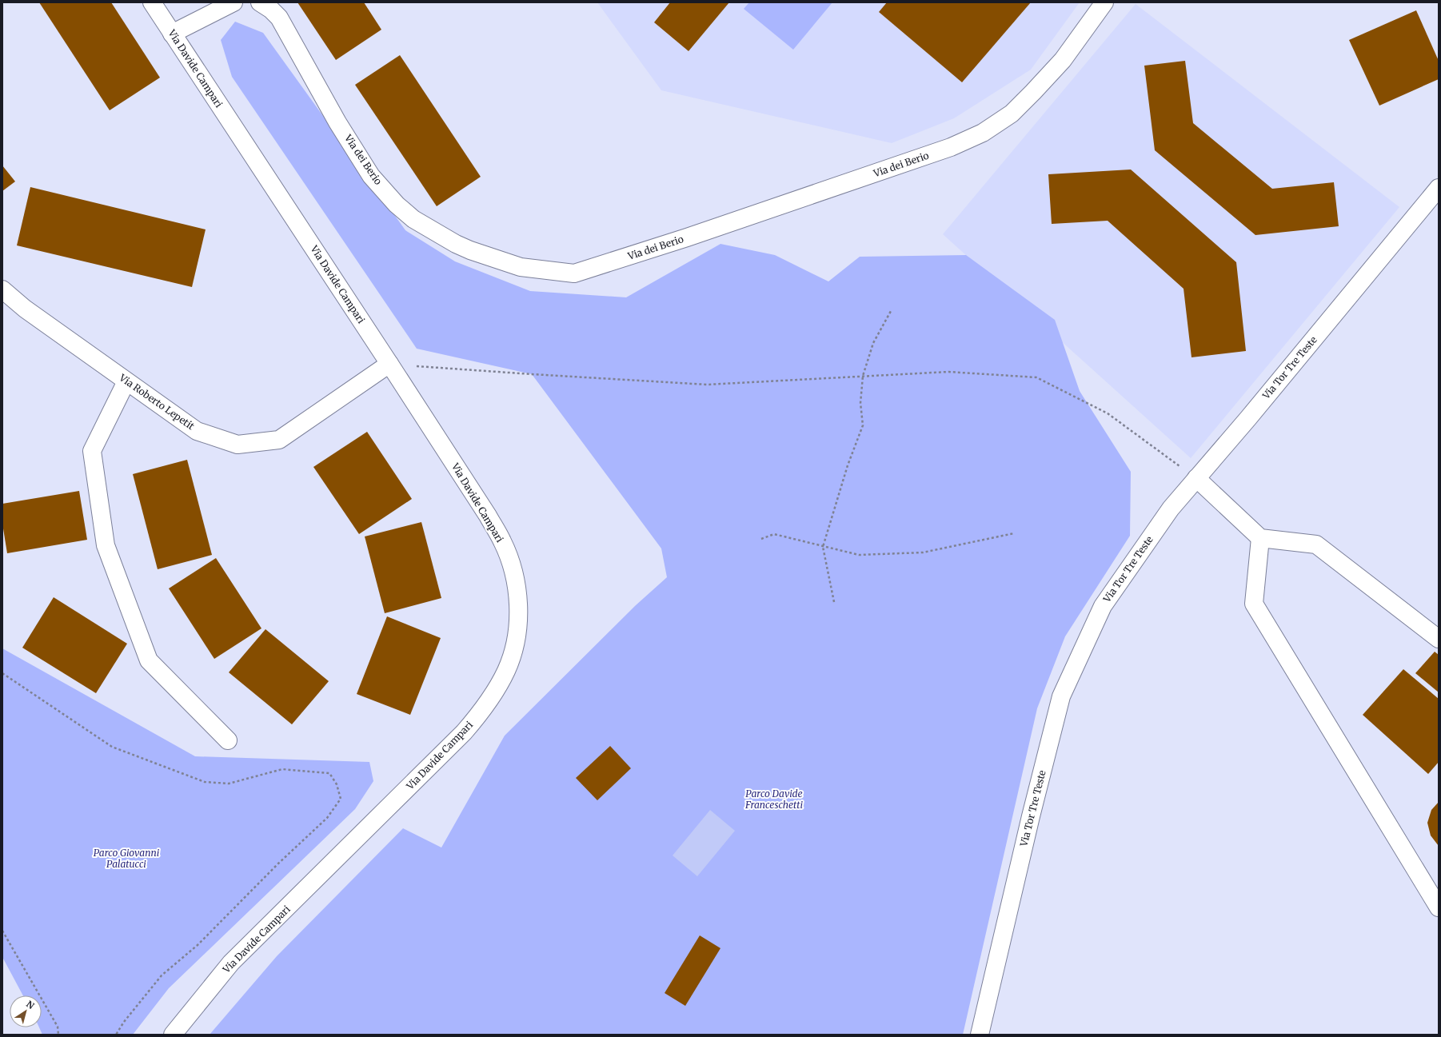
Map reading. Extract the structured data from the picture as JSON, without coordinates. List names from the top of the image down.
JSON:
{
  "streets": {
    "street": [
      "Via Davide Campari",
      "Via dei Berio",
      "Via Tor Tre Teste",
      "Via Roberto Lepetit"
    ]
  },
  "crossings": [
    ["Via Davide Campari", "Via Roberto Lepetit"]
  ],
  "parks": ["Parco Davide Franceschetti", "Parco Giovanni Palatucci"],
  "north": "top right"
}
